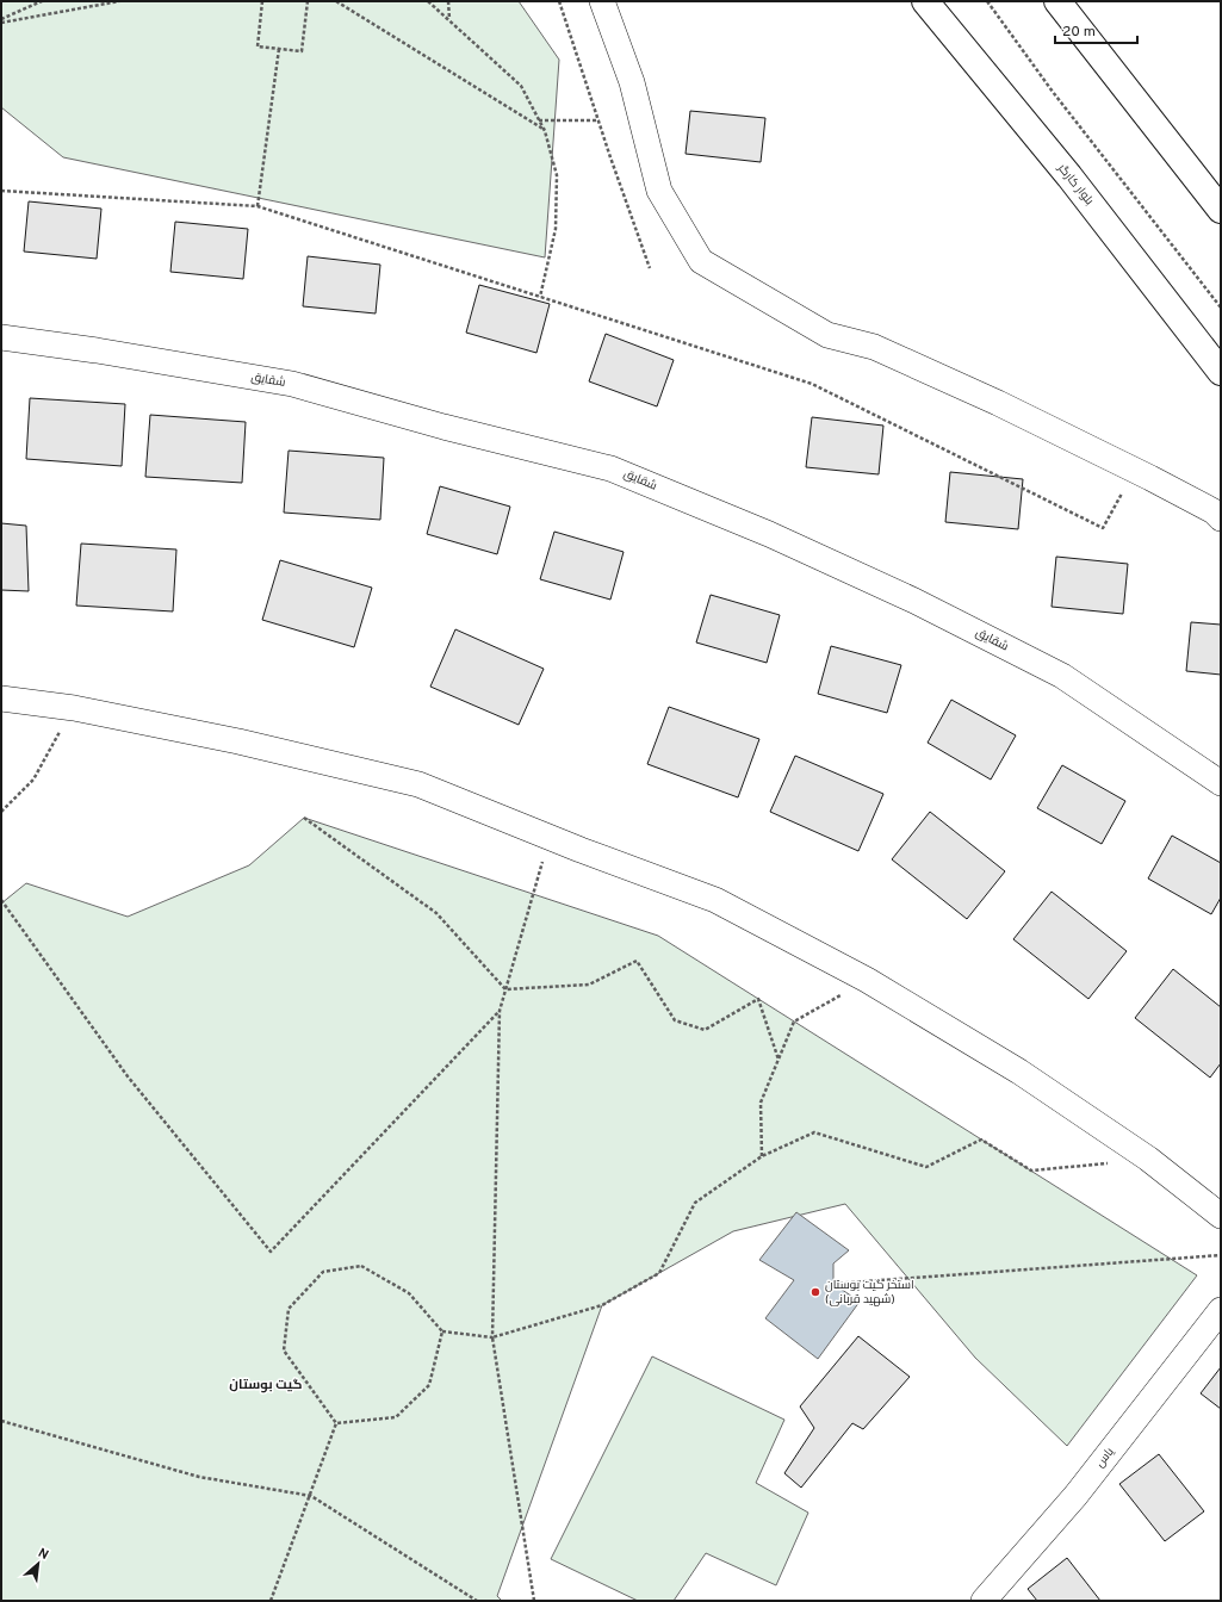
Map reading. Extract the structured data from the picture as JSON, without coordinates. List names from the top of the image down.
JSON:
{
  "streets": {
    "main road": ["بلوار کارگر"],
    "street": ["شقایق", "یاس"]
  },
  "districts": ["گیت بوستان"],
  "places": ["استخر گیت بوستان (شهید قربانی)"],
  "scale_bar": "20 m",
  "north": "top right"
}
